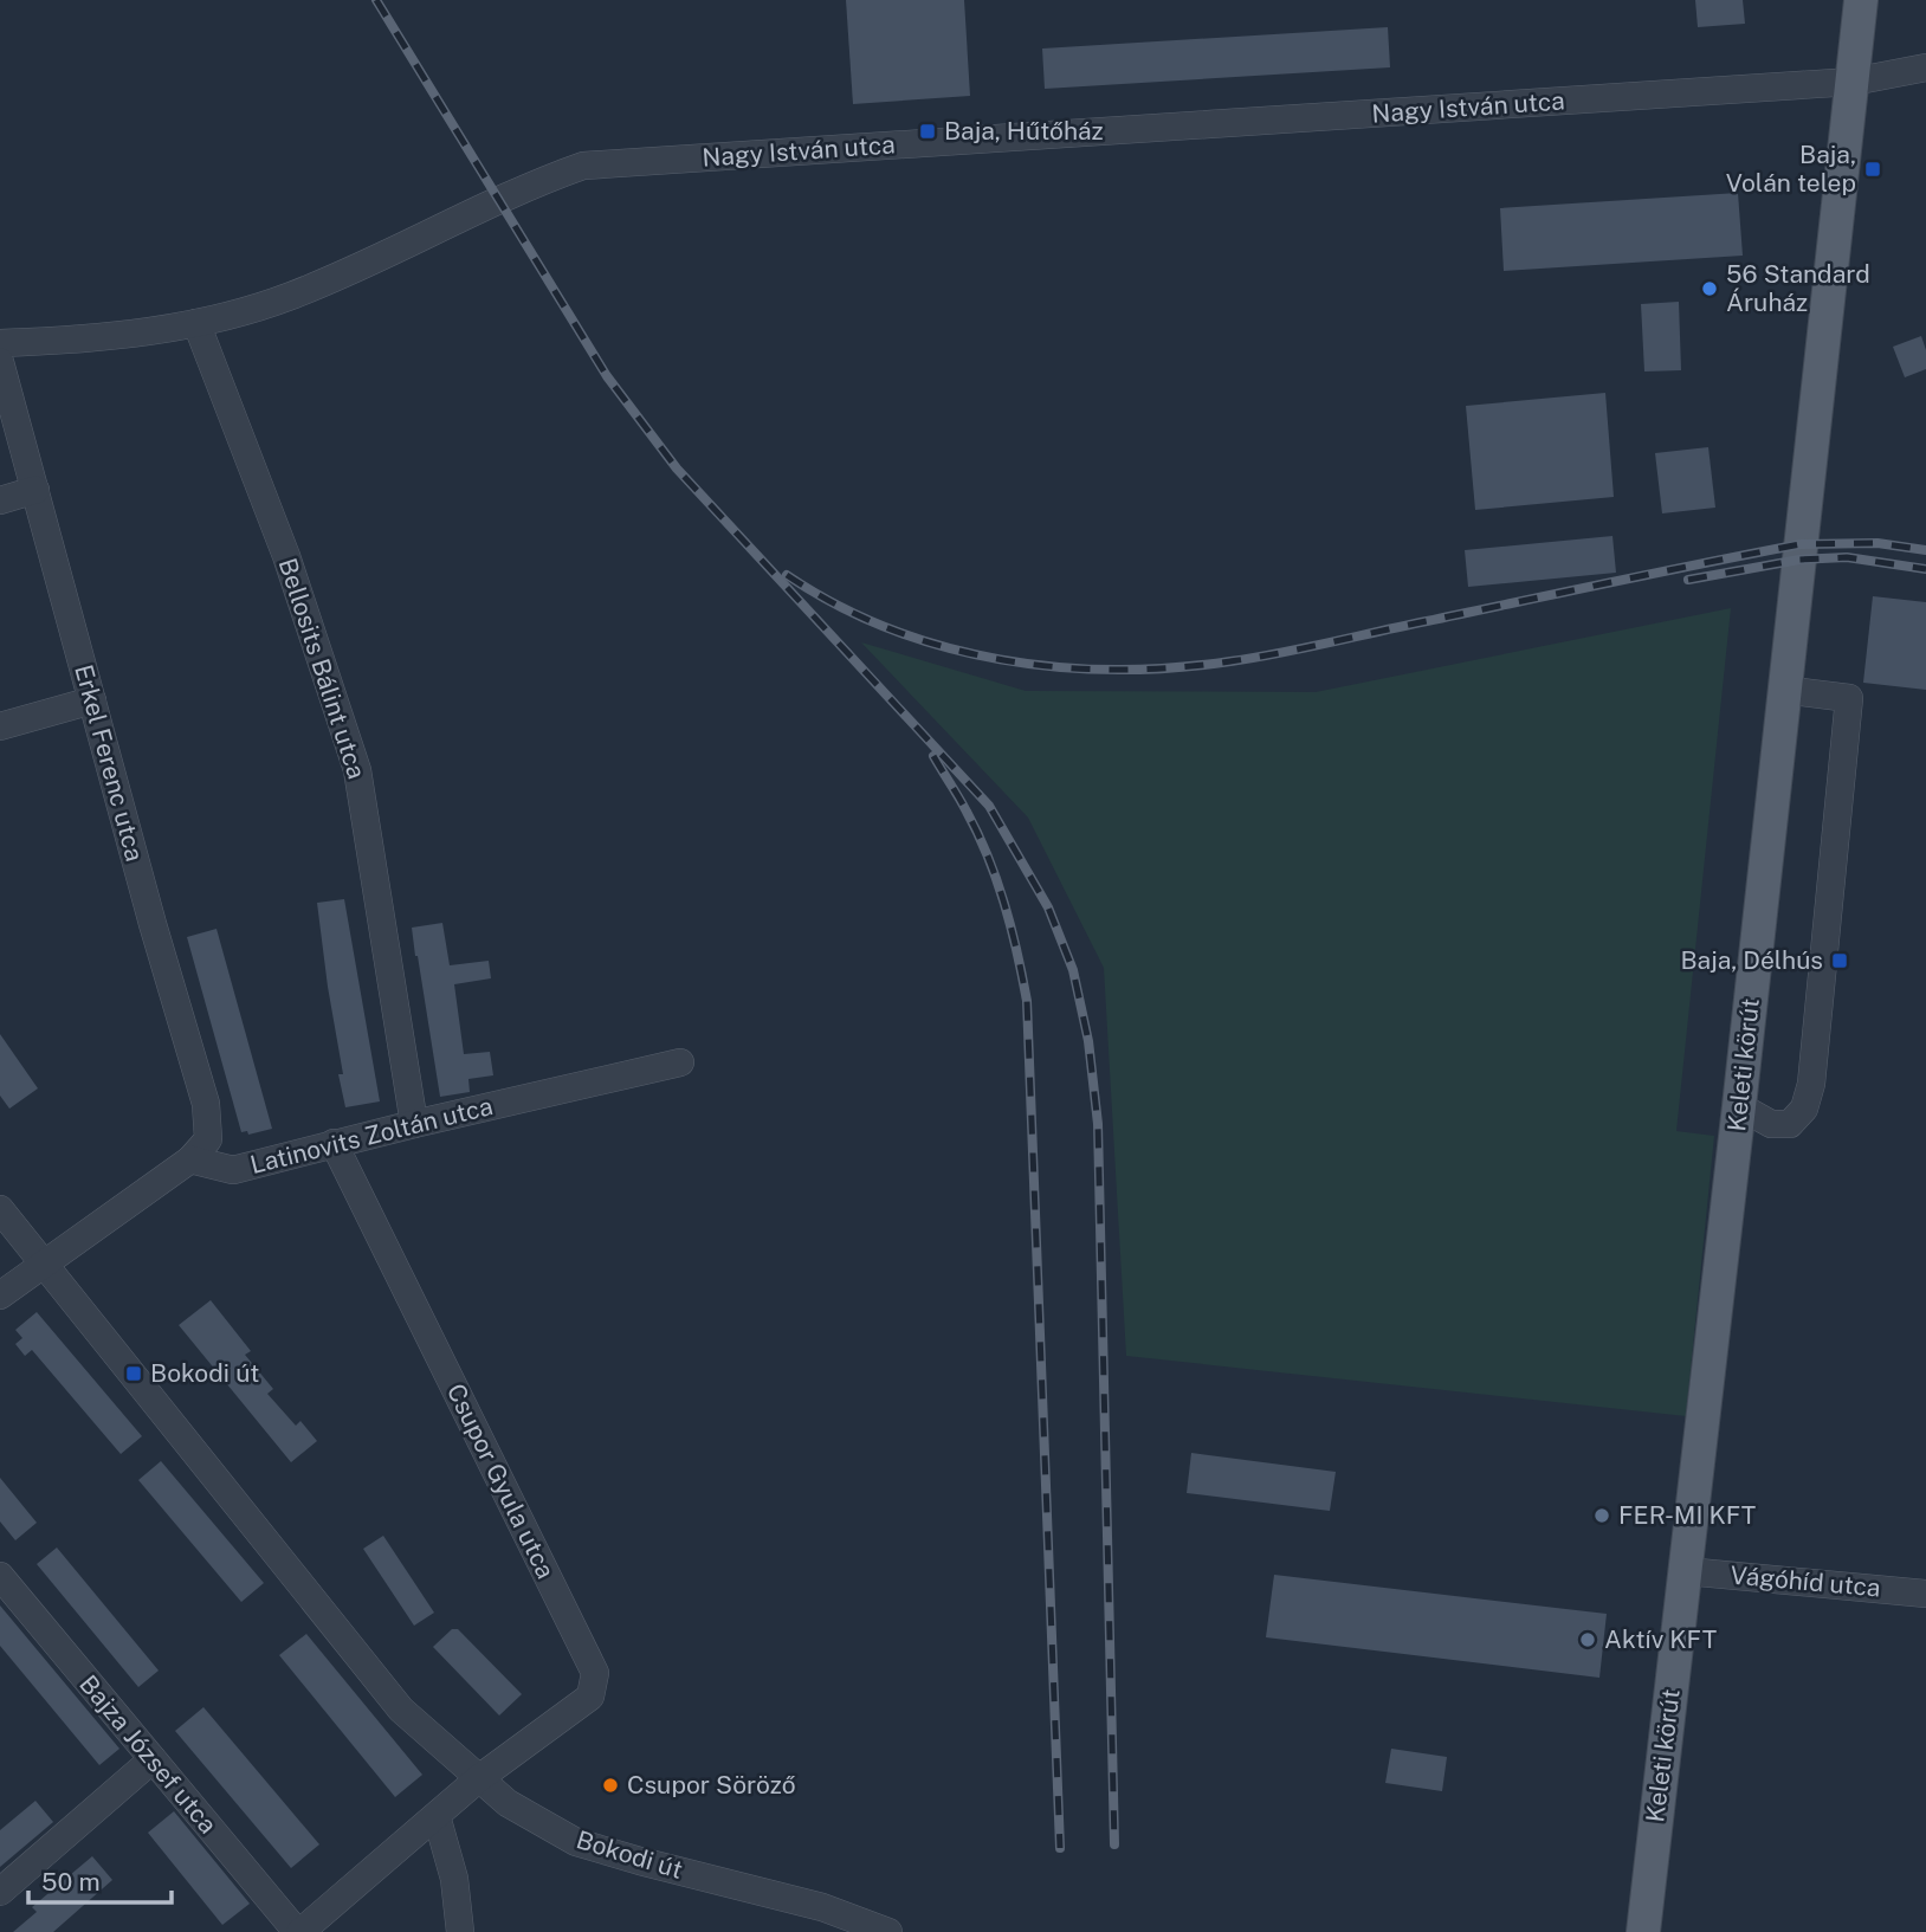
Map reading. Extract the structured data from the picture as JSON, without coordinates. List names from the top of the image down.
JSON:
{
  "streets": {
    "main road": ["Keleti körút"],
    "street": [
      "Nagy István utca",
      "Bellosits Bálint utca",
      "Erkel Ferenc utca",
      "Latinovits Zoltán utca",
      "Csupor Gyula utca",
      "Vágóhíd utca",
      "Bajza József utca",
      "Bokodi út"
    ]
  },
  "crossings": [
    ["Nagy István utca", "Bellosits Bálint utca"],
    ["Nagy István utca", "Keleti körút"],
    ["Bellosits Bálint utca", "Latinovits Zoltán utca"],
    ["Erkel Ferenc utca", "Latinovits Zoltán utca"],
    ["Keleti körút", "Vágóhíd utca"],
    ["Latinovits Zoltán utca", "Csupor Gyula utca"],
    ["Csupor Gyula utca", "Bajza József utca"],
    ["Csupor Gyula utca", "Bokodi út"]
  ],
  "places": {
    "transit": [
      "Baja, Hűtőház",
      "Baja, Volán telep",
      "Baja, Délhús",
      "Bokodi út"
    ],
    "other": [
      "56 Standard Áruház",
      "FER-MI KFT",
      "Aktív KFT",
      "Csupor Söröző"
    ]
  },
  "scale_bar": "50 m"
}
